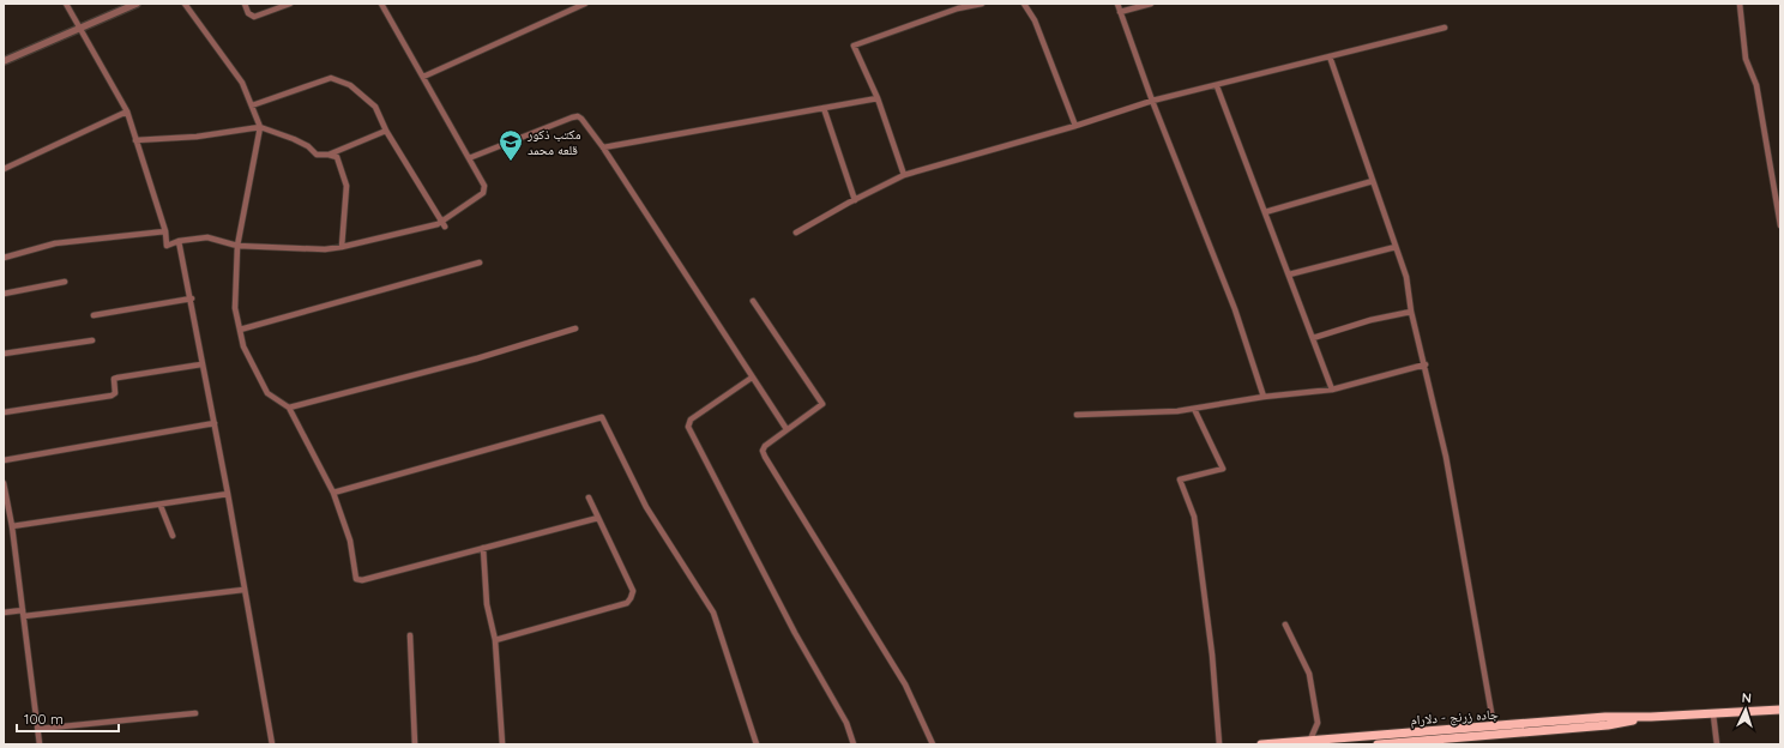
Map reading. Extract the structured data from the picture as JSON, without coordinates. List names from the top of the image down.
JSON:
{
  "streets": {
    "highway": ["جاده زرنج - دلارام"]
  },
  "places": {
    "school or university": ["مکتب ذکور قلعه محمد"]
  },
  "scale_bar": "100 m",
  "north": "top"
}
